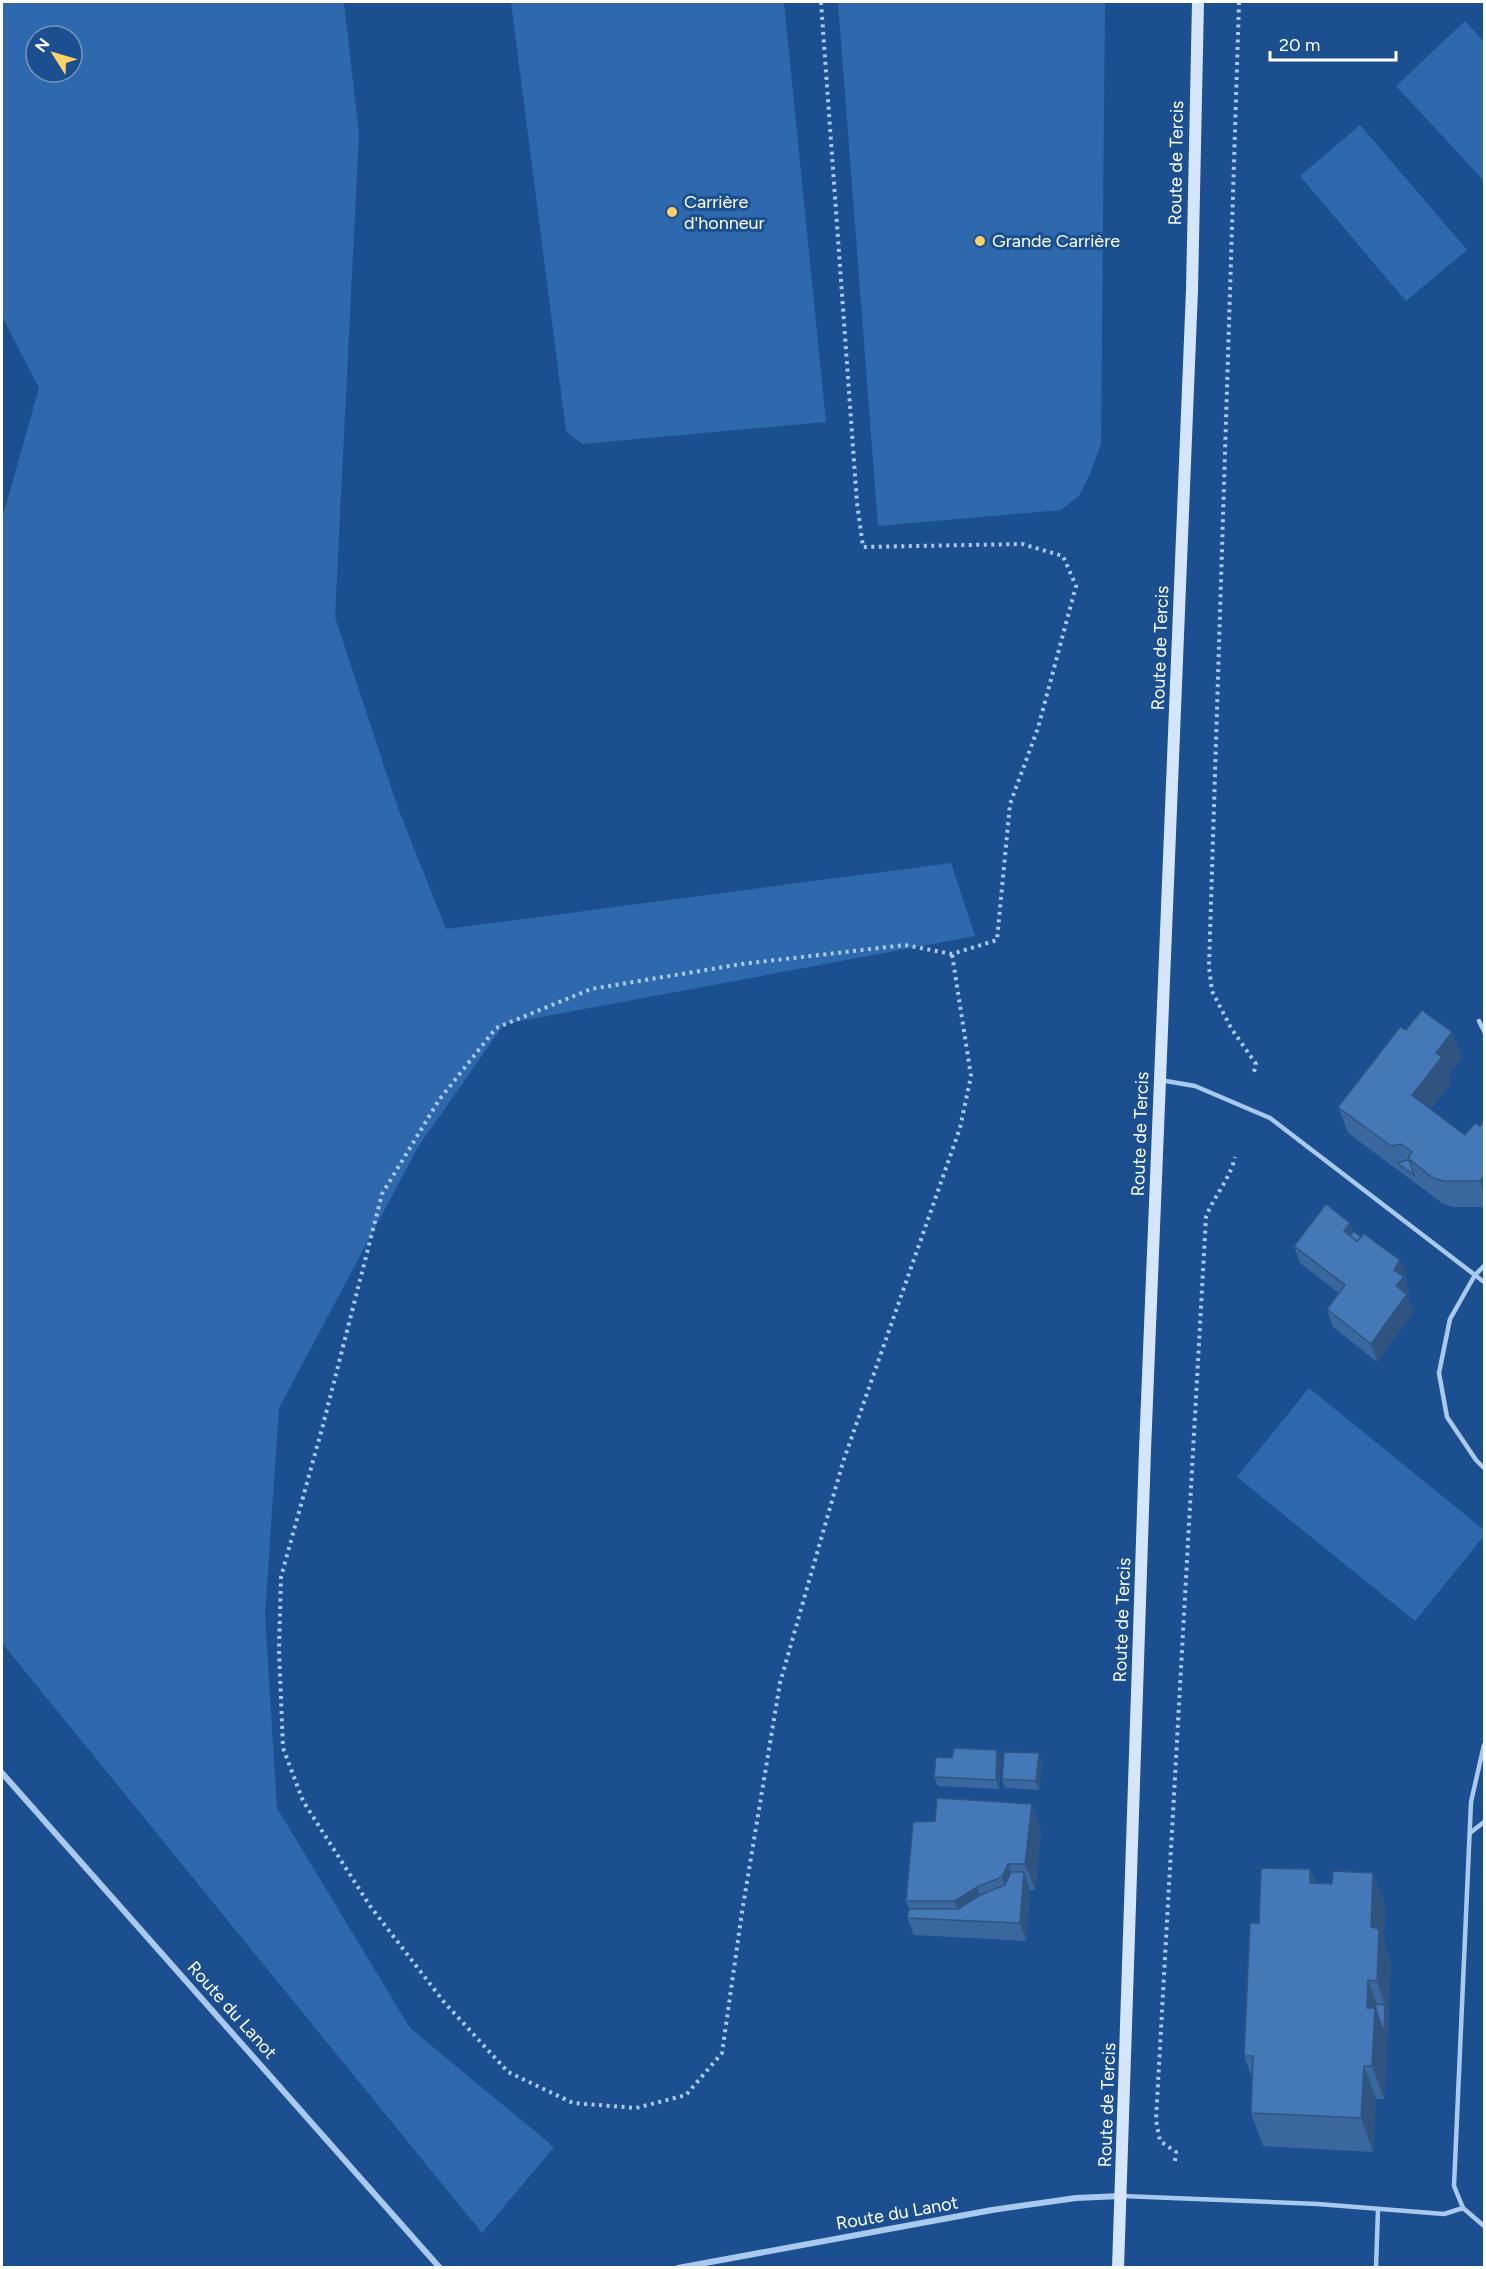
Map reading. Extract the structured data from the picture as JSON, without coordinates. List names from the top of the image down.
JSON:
{
  "streets": {
    "main road": ["Route de Tercis"],
    "street": ["Route du Lanot"]
  },
  "crossings": [
    ["Route de Tercis", "Route du Lanot"]
  ],
  "places": ["Carrière d'honneur", "Grande Carrière"],
  "scale_bar": "20 m",
  "north": "top left"
}
